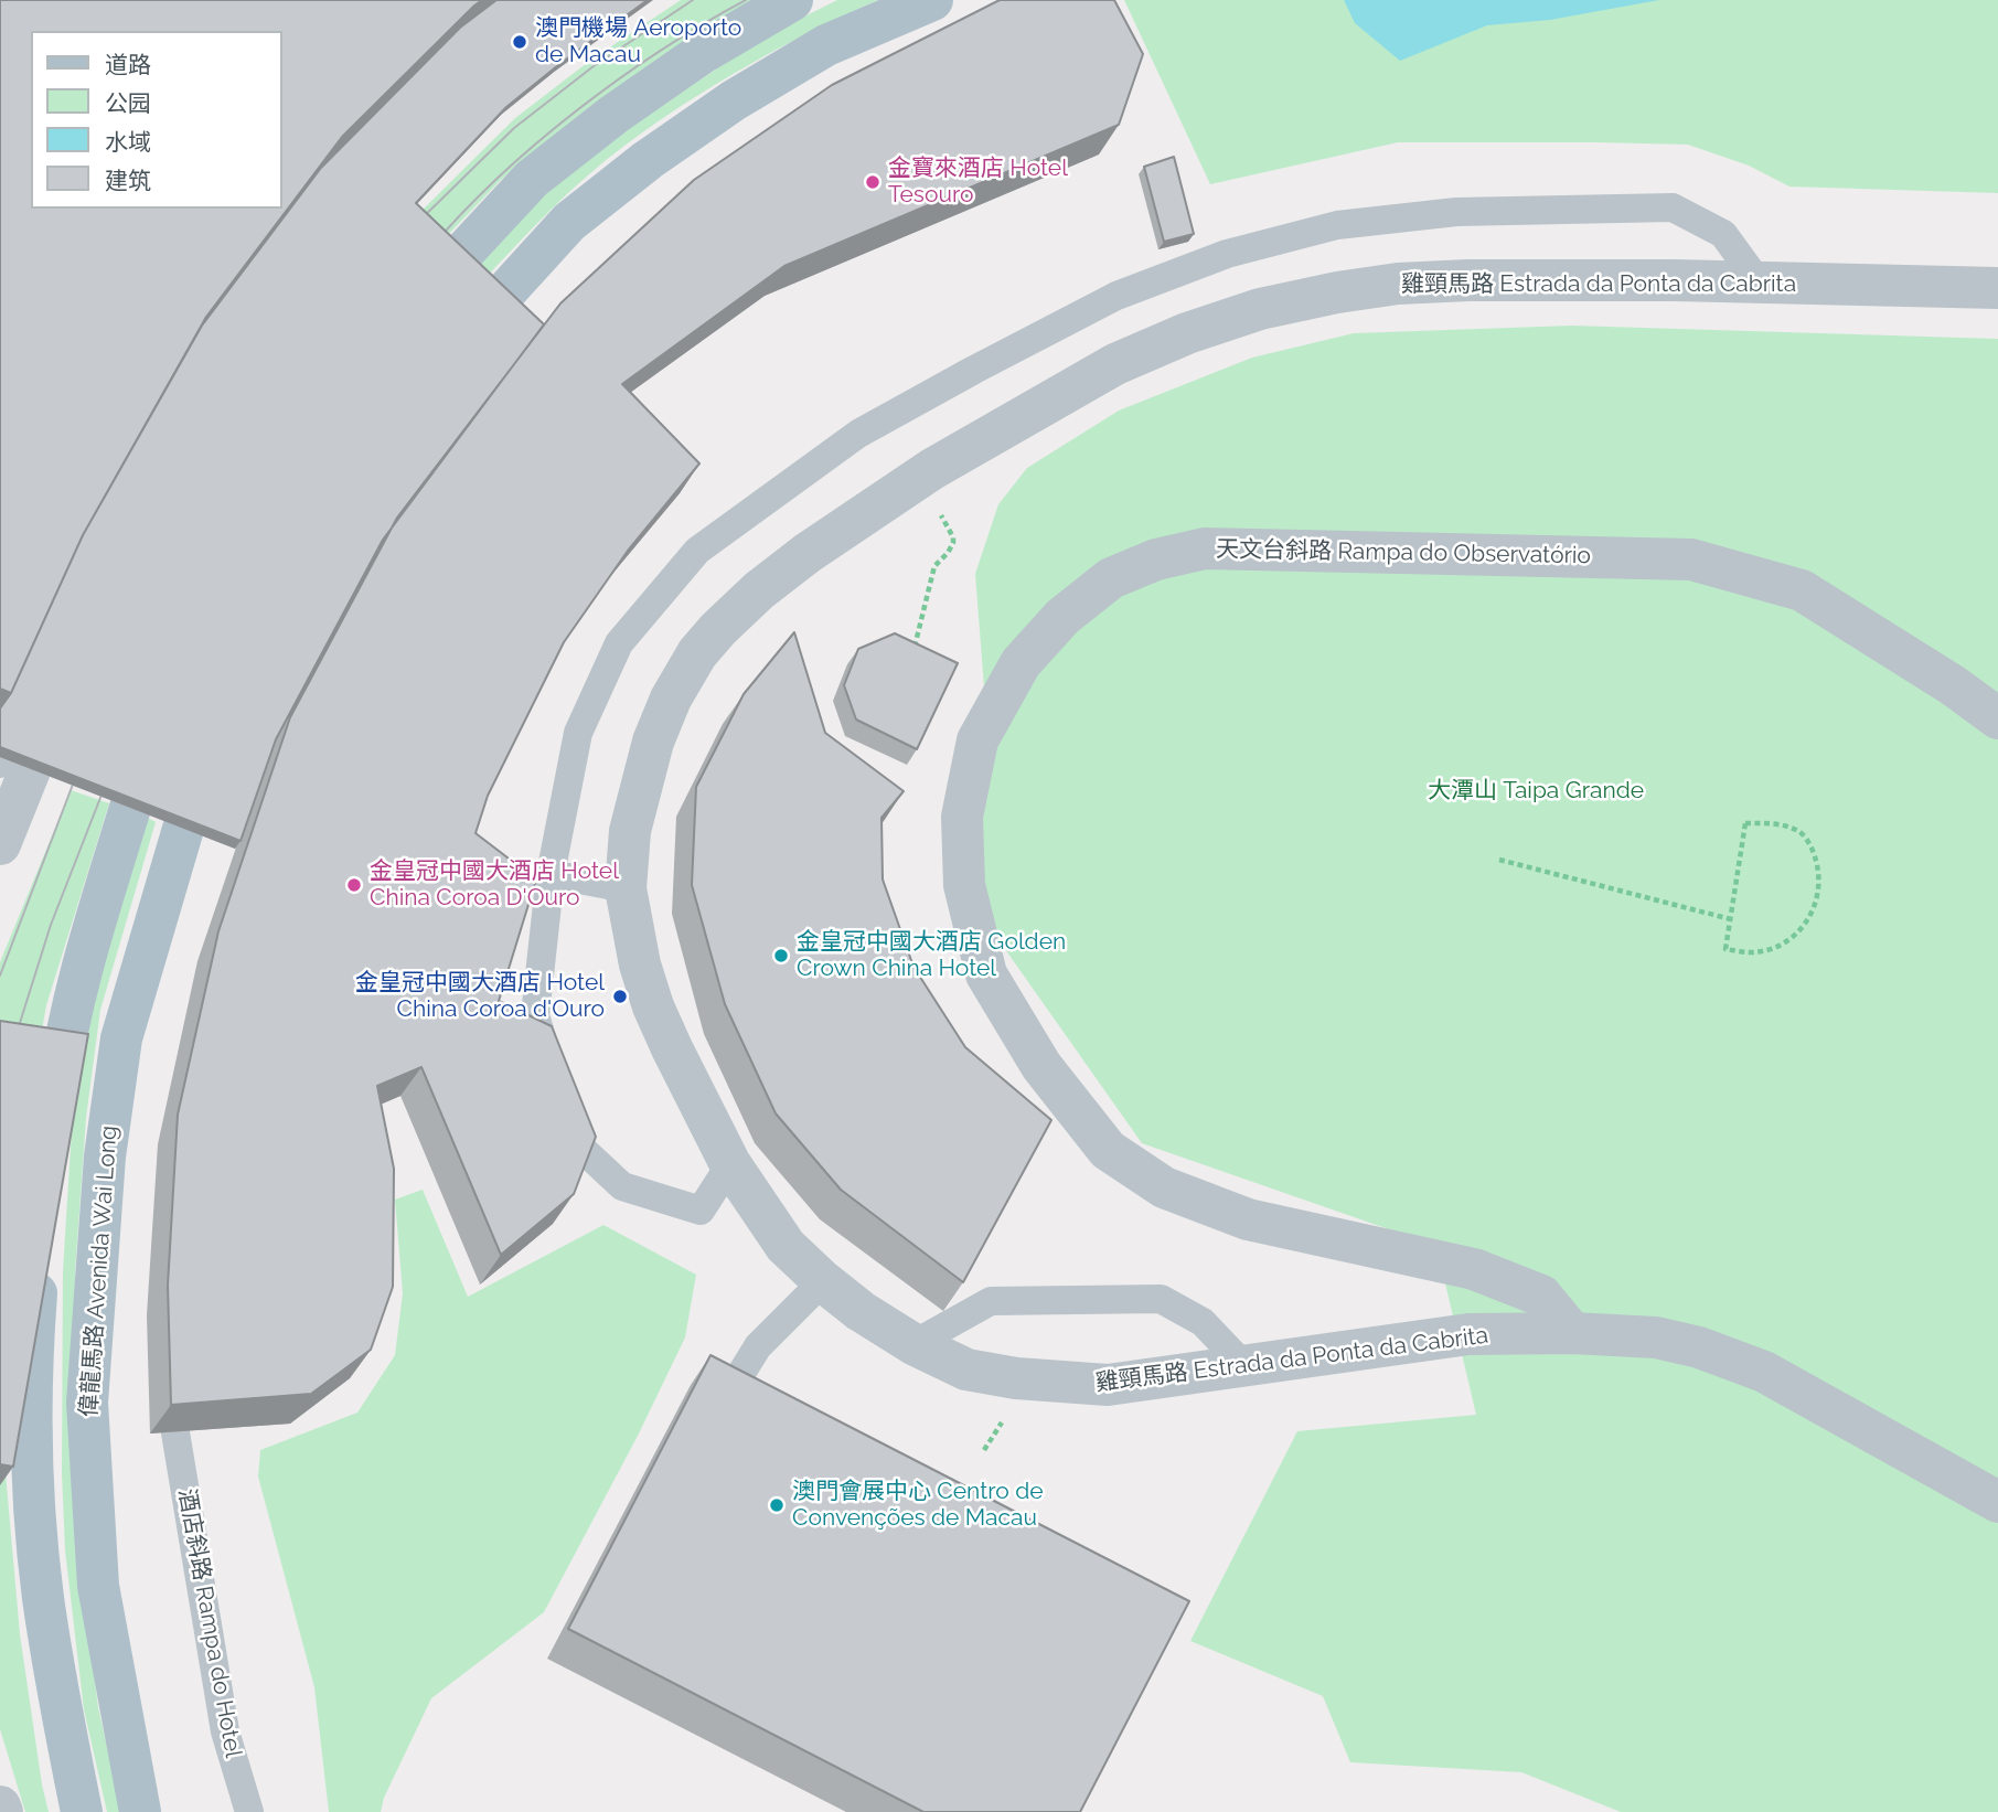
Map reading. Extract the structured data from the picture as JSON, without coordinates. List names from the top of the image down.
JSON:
{
  "streets": {
    "main road": ["偉龍馬路 Avenida Wai Long"],
    "street": ["雞頸馬路 Estrada da Ponta da Cabrita", "天文台斜路 Rampa do Observatório"],
    "lane": ["酒店斜路 Rampa do Hotel"]
  },
  "crossings": [
    ["雞頸馬路 Estrada da Ponta da Cabrita", "天文台斜路 Rampa do Observatório"]
  ],
  "parks": ["大潭山 Taipa Grande"],
  "places": [
    "澳門機場 Aeroporto de Macau",
    "金寶來酒店 Hotel Tesouro",
    "金皇冠中國大酒店 Hotel China Coroa D'Ouro",
    "金皇冠中國大酒店 Golden Crown China Hotel",
    "金皇冠中國大酒店 Hotel China Coroa d'Ouro",
    "澳門會展中心 Centro de Convenções de Macau"
  ],
  "legend": [
    "道路",
    "公园",
    "水域",
    "建筑"
  ]
}
